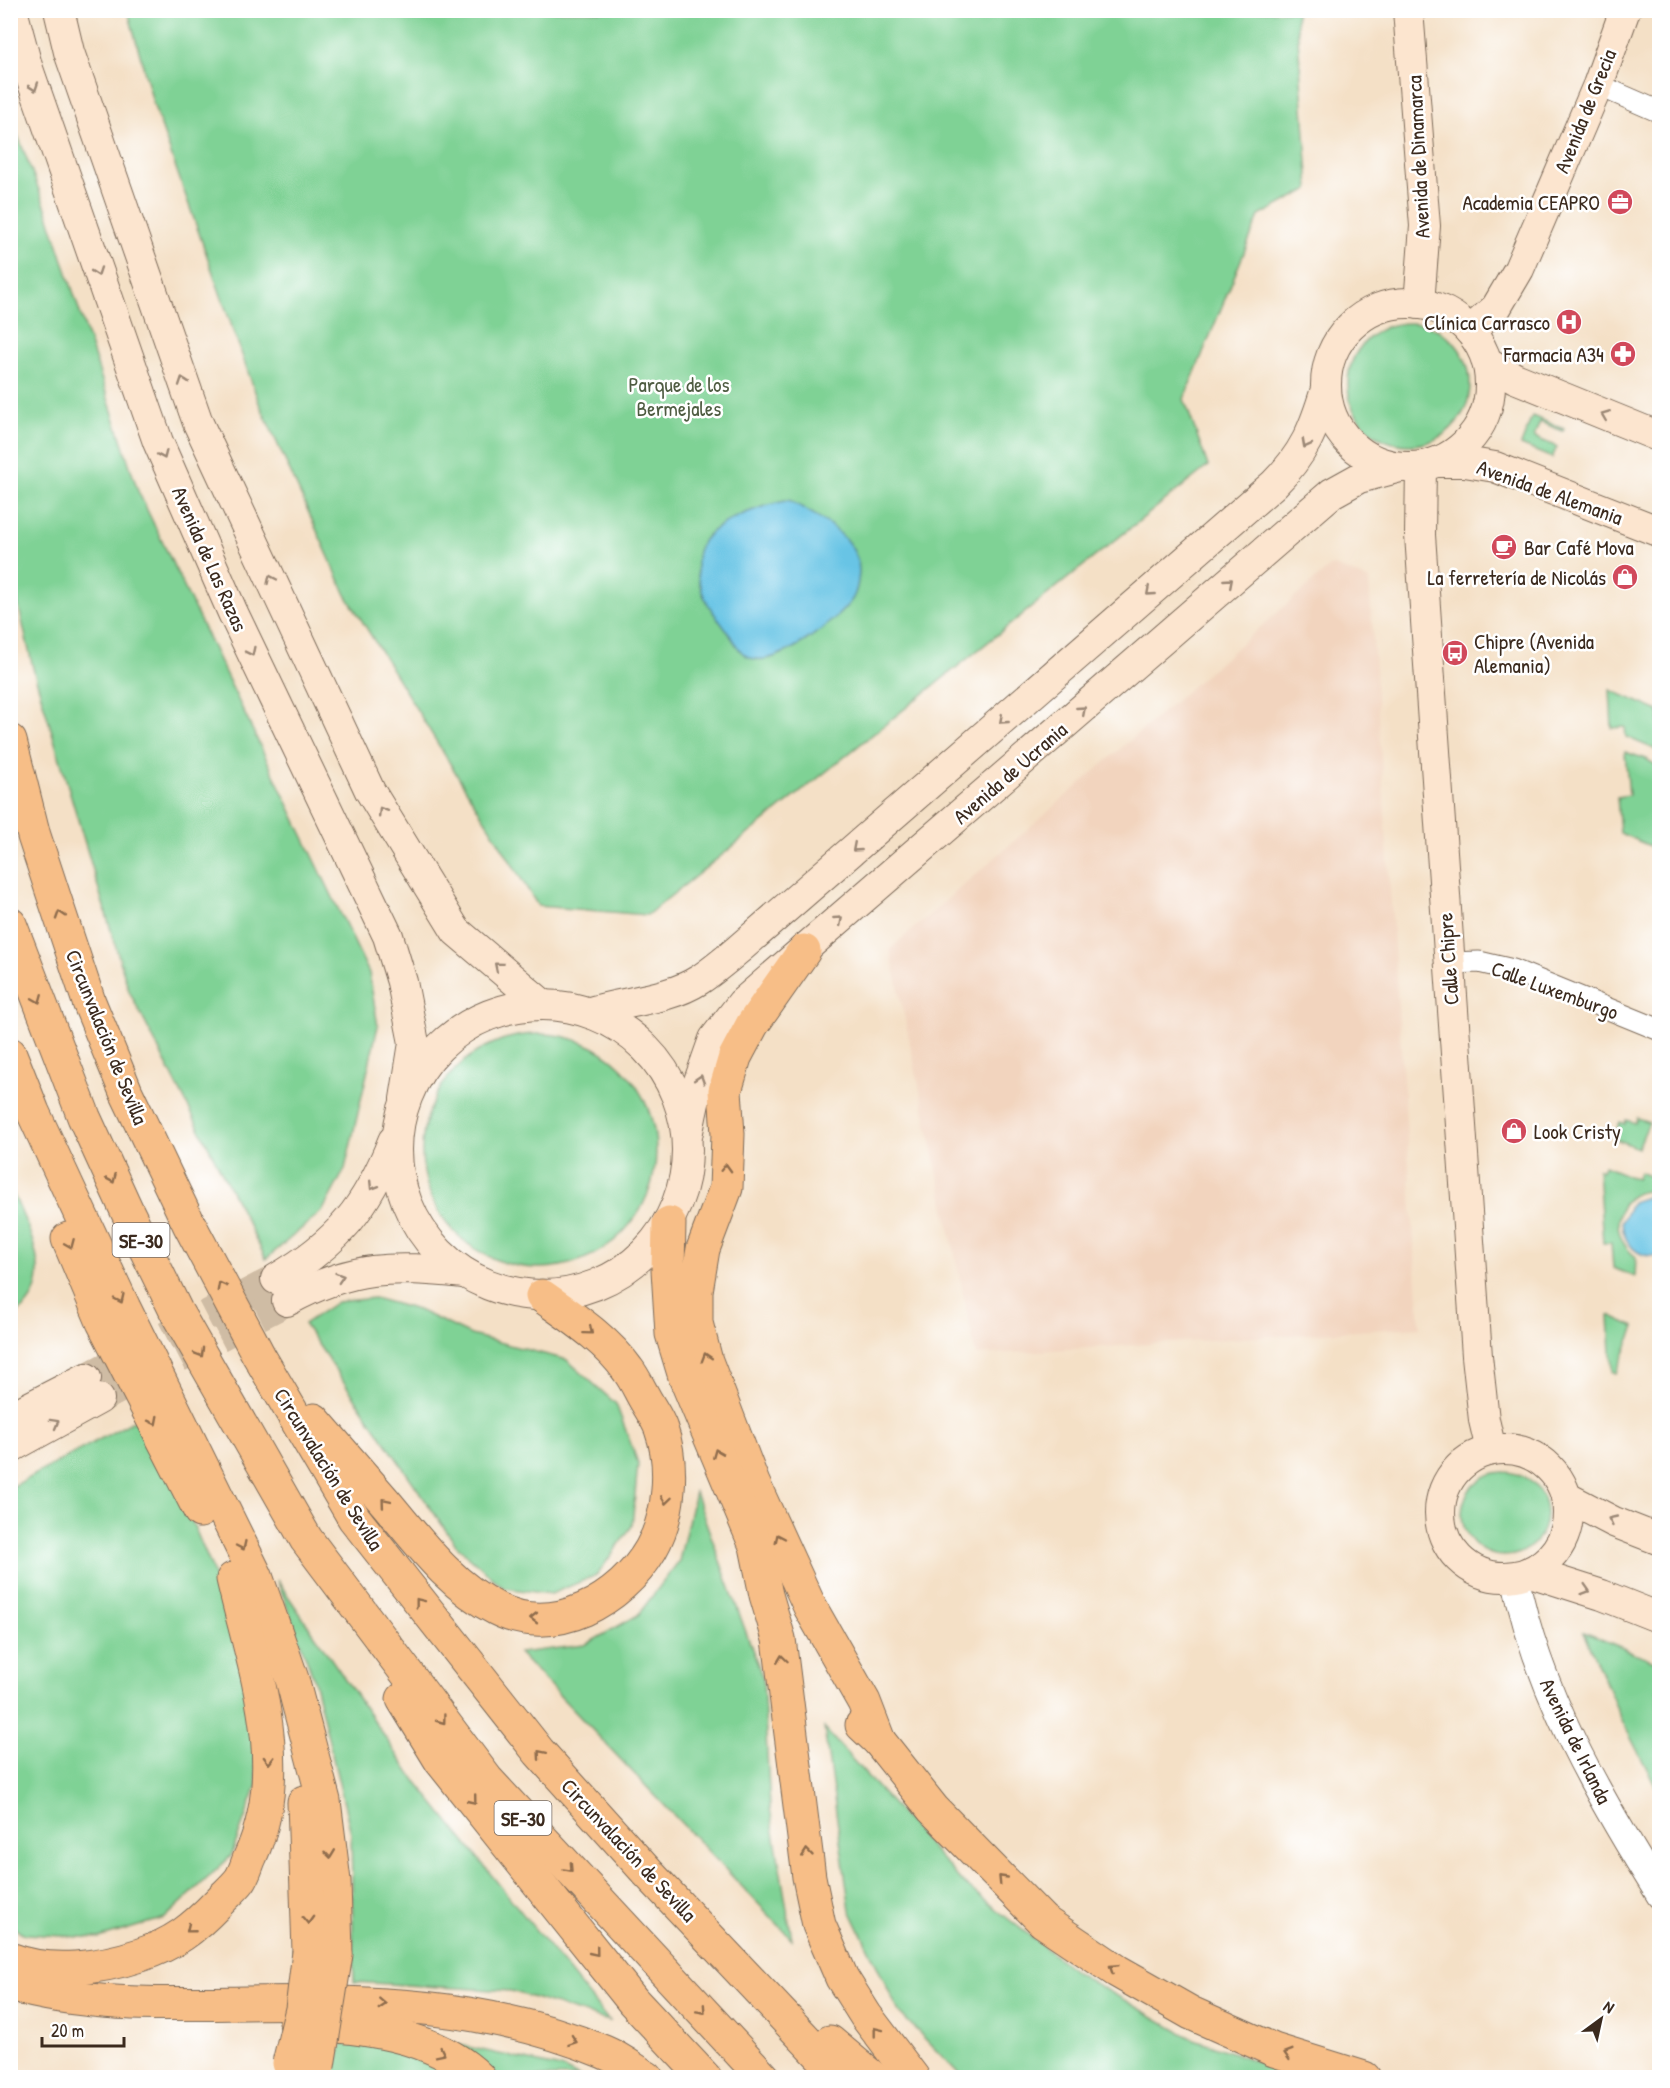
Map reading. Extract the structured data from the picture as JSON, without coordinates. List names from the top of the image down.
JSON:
{
  "streets": {
    "highway": ["Circunvalación de Sevilla", "SE-30"],
    "main road": [
      "Avenida de Grecia",
      "Avenida de Dinamarca",
      "Avenida de Alemania",
      "Avenida de Las Razas",
      "Avenida de Ucrania",
      "Calle Chipre"
    ],
    "street": ["Calle Luxemburgo", "Avenida de Irlanda"]
  },
  "crossings": [
    ["Avenida de Grecia", "Avenida de Dinamarca"],
    ["Avenida de Grecia", "Avenida de Alemania"],
    ["Avenida de Grecia", "Avenida de Ucrania"],
    ["Avenida de Grecia", "Calle Chipre"],
    ["Avenida de Dinamarca", "Avenida de Alemania"],
    ["Avenida de Dinamarca", "Avenida de Ucrania"],
    ["Avenida de Dinamarca", "Calle Chipre"],
    ["Avenida de Alemania", "Avenida de Ucrania"],
    ["Avenida de Alemania", "Calle Chipre"],
    ["Avenida de Ucrania", "Calle Chipre"],
    ["Calle Chipre", "Calle Luxemburgo"],
    ["Calle Chipre", "Avenida de Irlanda"]
  ],
  "parks": ["Parque de los Bermejales"],
  "places": {
    "office": ["Academia CEAPRO"],
    "hospital": ["Clínica Carrasco"],
    "pharmacy": ["Farmacia A34"],
    "cafe": ["Bar Café Mova"],
    "shop": ["La ferretería de Nicolás", "Look Cristy"],
    "bus stop": ["Chipre (Avenida Alemania)"]
  },
  "scale_bar": "20 m",
  "north": "top right"
}
